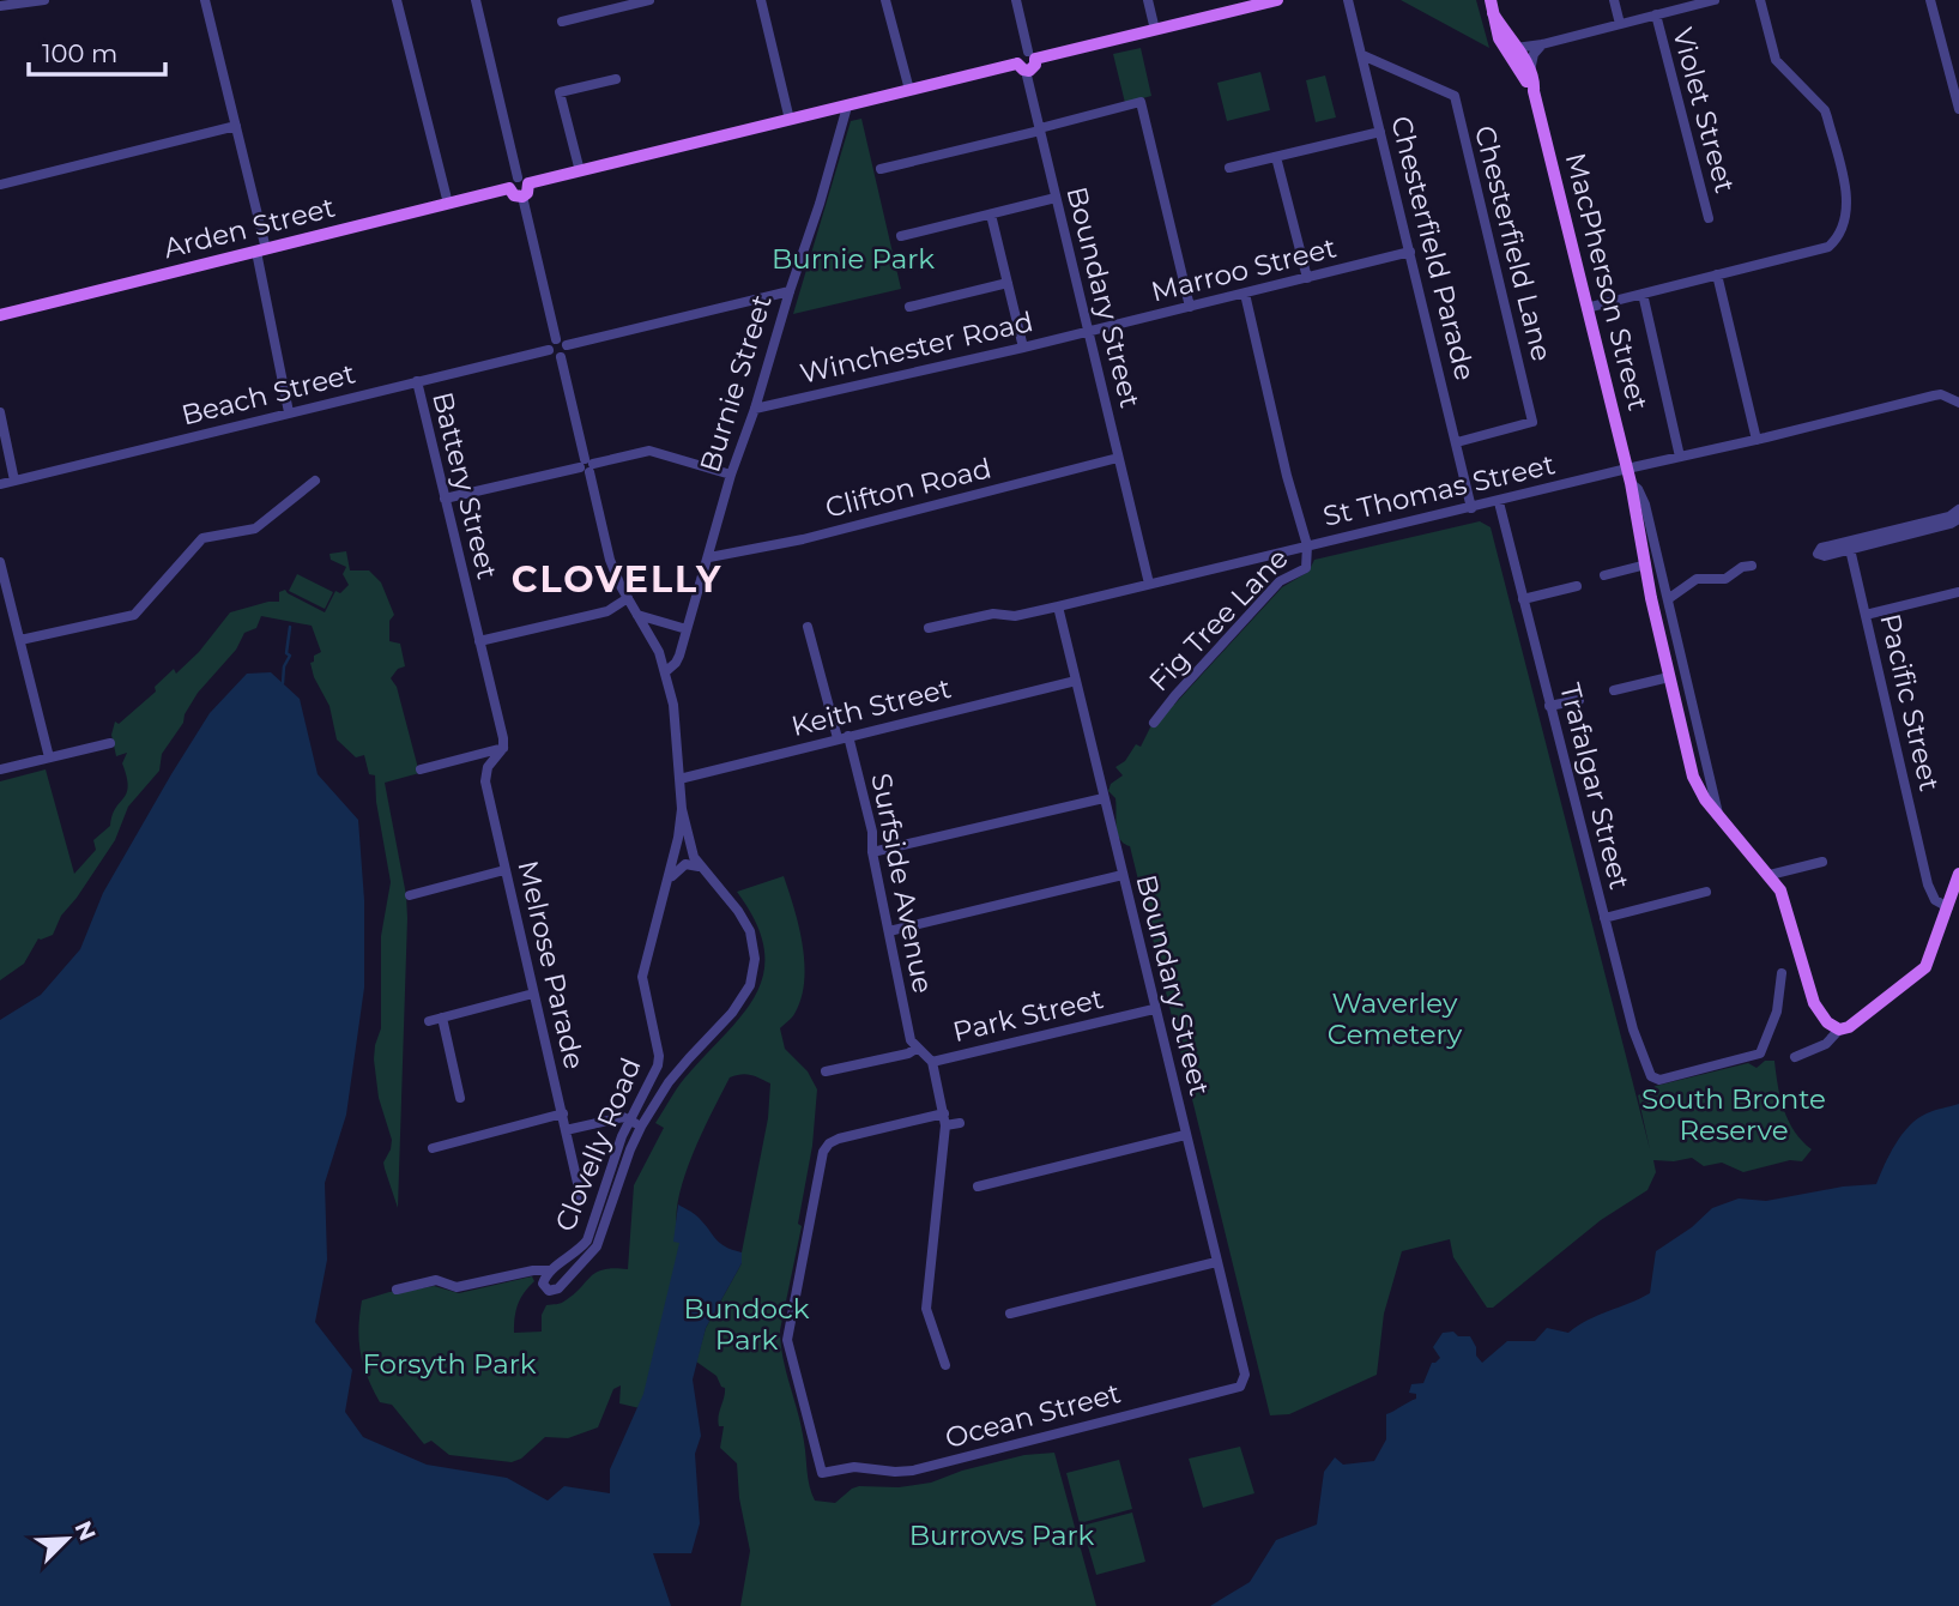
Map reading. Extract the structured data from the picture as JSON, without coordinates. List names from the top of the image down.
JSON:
{
  "streets": {
    "main road": ["Arden Street", "MacPherson Street"],
    "street": [
      "Violet Street",
      "Chesterfield Lane",
      "Chesterfield Parade",
      "Marroo Street",
      "Boundary Street",
      "Winchester Road",
      "Burnie Street",
      "Beach Street",
      "Battery Street",
      "Clifton Road",
      "St Thomas Street",
      "Fig Tree Lane",
      "Pacific Street",
      "Keith Street",
      "Trafalgar Street",
      "Surfside Avenue",
      "Melrose Parade",
      "Park Street",
      "Clovelly Road",
      "Ocean Street"
    ]
  },
  "crossings": [
    ["Arden Street", "Boundary Street"],
    ["Arden Street", "Burnie Street"],
    ["Chesterfield Lane", "Chesterfield Parade"],
    ["Chesterfield Parade", "Marroo Street"],
    ["Chesterfield Parade", "St Thomas Street"],
    ["Marroo Street", "Boundary Street"],
    ["Marroo Street", "Winchester Road"],
    ["MacPherson Street", "St Thomas Street"],
    ["Boundary Street", "Winchester Road"],
    ["Boundary Street", "Clifton Road"],
    ["Boundary Street", "St Thomas Street"],
    ["Boundary Street", "Keith Street"],
    ["Boundary Street", "Park Street"],
    ["Boundary Street", "Ocean Street"],
    ["Winchester Road", "Burnie Street"],
    ["Burnie Street", "Clifton Road"],
    ["Burnie Street", "Clovelly Road"],
    ["Beach Street", "Battery Street"],
    ["Beach Street", "Clovelly Road"],
    ["Battery Street", "Melrose Parade"],
    ["St Thomas Street", "Fig Tree Lane"],
    ["St Thomas Street", "Trafalgar Street"],
    ["Keith Street", "Surfside Avenue"],
    ["Keith Street", "Clovelly Road"],
    ["Surfside Avenue", "Park Street"]
  ],
  "districts": ["CLOVELLY"],
  "parks": [
    "Burnie Park",
    "Waverley Cemetery",
    "South Bronte Reserve",
    "Bundock Park",
    "Forsyth Park",
    "Burrows Park"
  ],
  "scale_bar": "100 m",
  "north": "top right"
}
